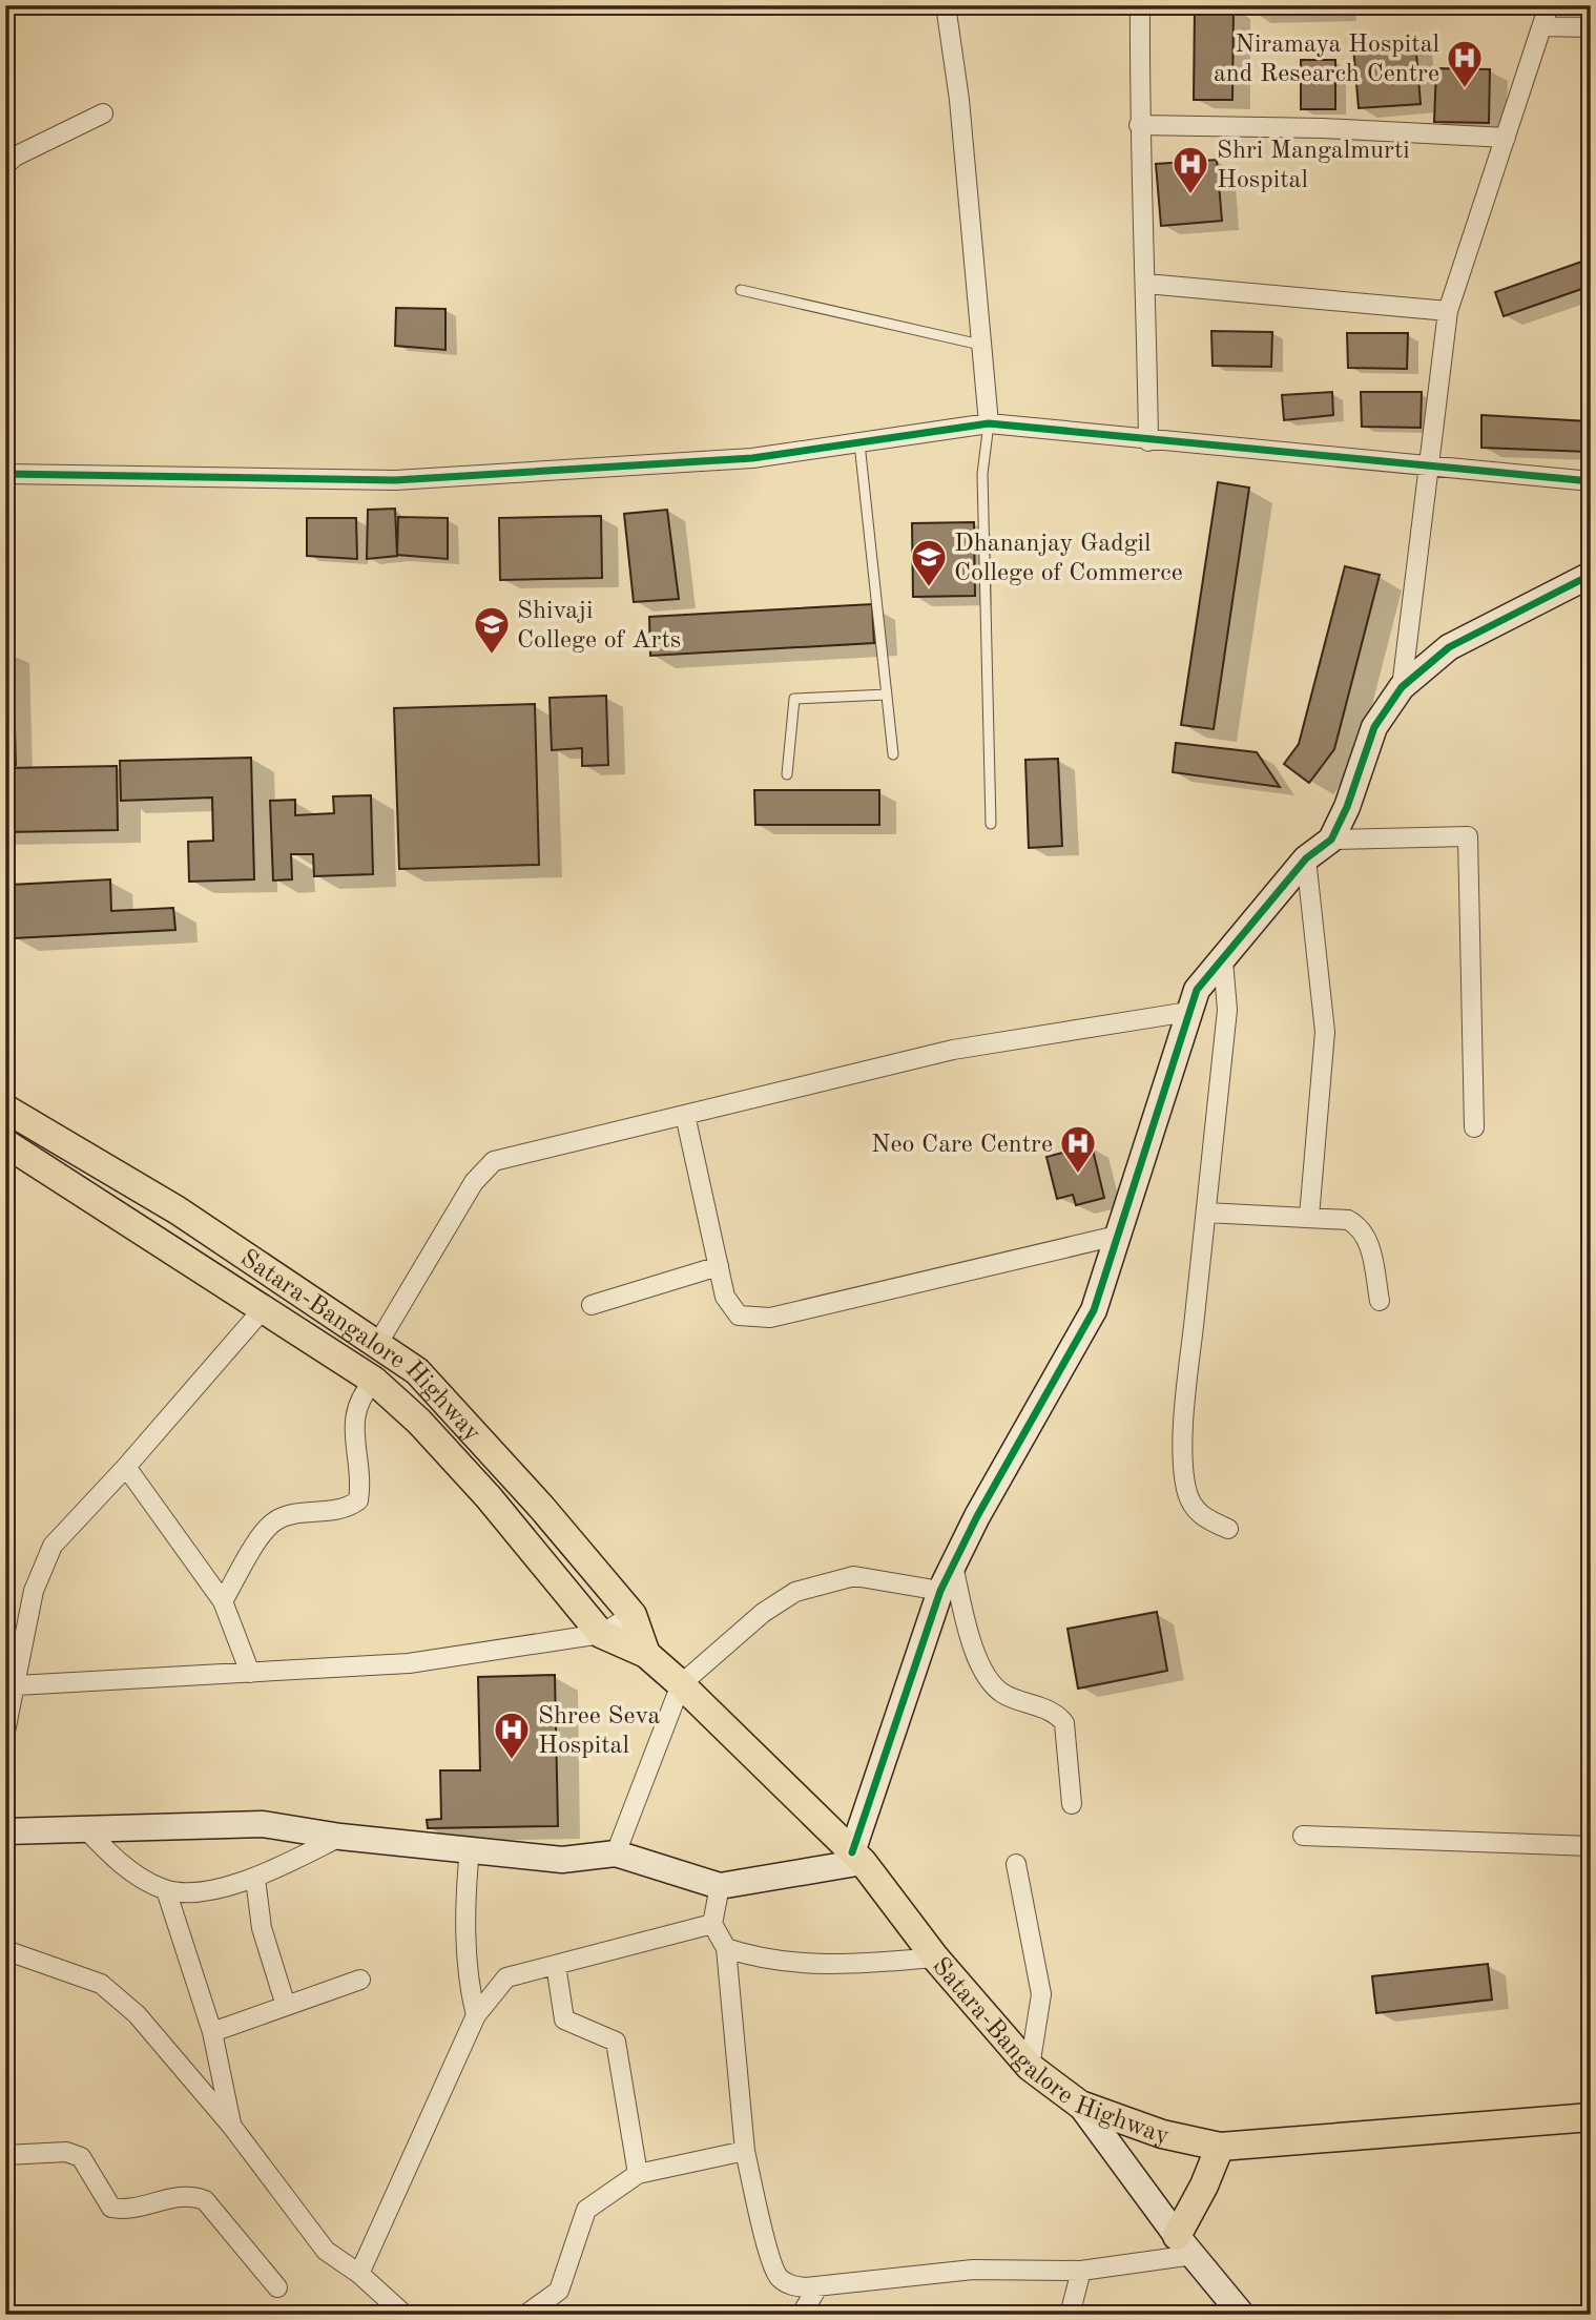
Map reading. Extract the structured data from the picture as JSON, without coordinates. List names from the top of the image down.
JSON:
{
  "streets": {
    "main road": ["Satara-Bangalore Highway"]
  },
  "places": {
    "hospital": [
      "Niramaya Hospital and Research Centre",
      "Shri Mangalmurti Hospital",
      "Neo Care Centre",
      "Shree Seva Hospital"
    ],
    "school or university": ["Dhananjay Gadgil College of Commerce", "Shivaji College of Arts"]
  }
}
